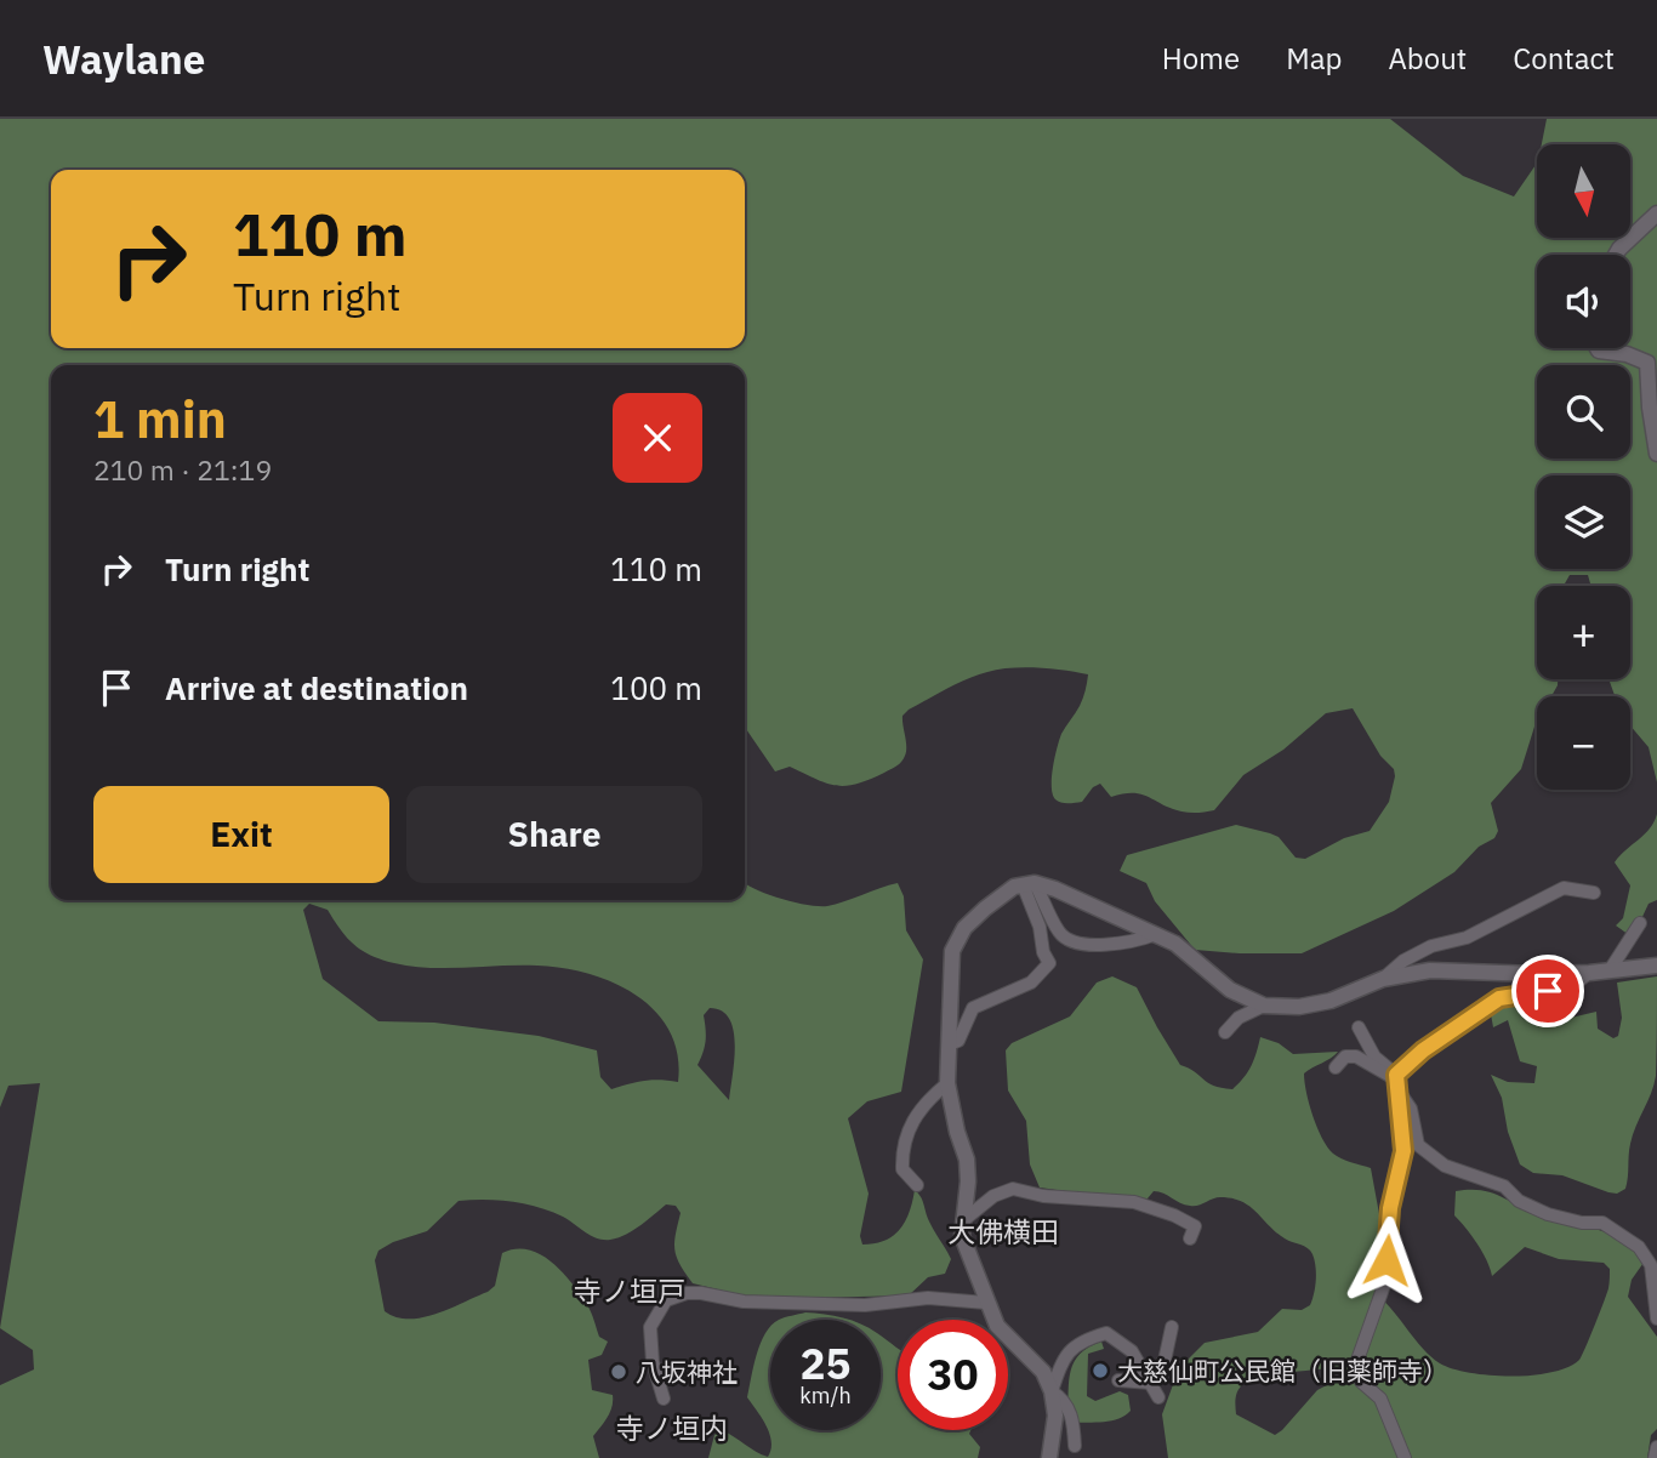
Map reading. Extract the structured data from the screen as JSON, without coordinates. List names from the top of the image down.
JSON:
{
  "districts": ["大佛横田", "寺ノ垣戸", "寺ノ垣内"],
  "places": ["大慈仙町公民館（旧薬師寺）", "八坂神社"],
  "north": "bottom",
  "page": {
    "header": "Waylane",
    "nav": [
      "Home",
      "Map",
      "About",
      "Contact"
    ],
    "map_buttons": ["+", "−"],
    "turn": ["110 m", "Turn right"],
    "heading": ["1 min", "210 m · 21:19"],
    "list": [
      {
        "name": "Turn right",
        "value": "110 m"
      },
      {
        "name": "Arrive at destination",
        "value": "100 m"
      }
    ],
    "buttons": ["Exit", "Share"],
    "speed": "25 km/h",
    "limit": "30"
  }
}
